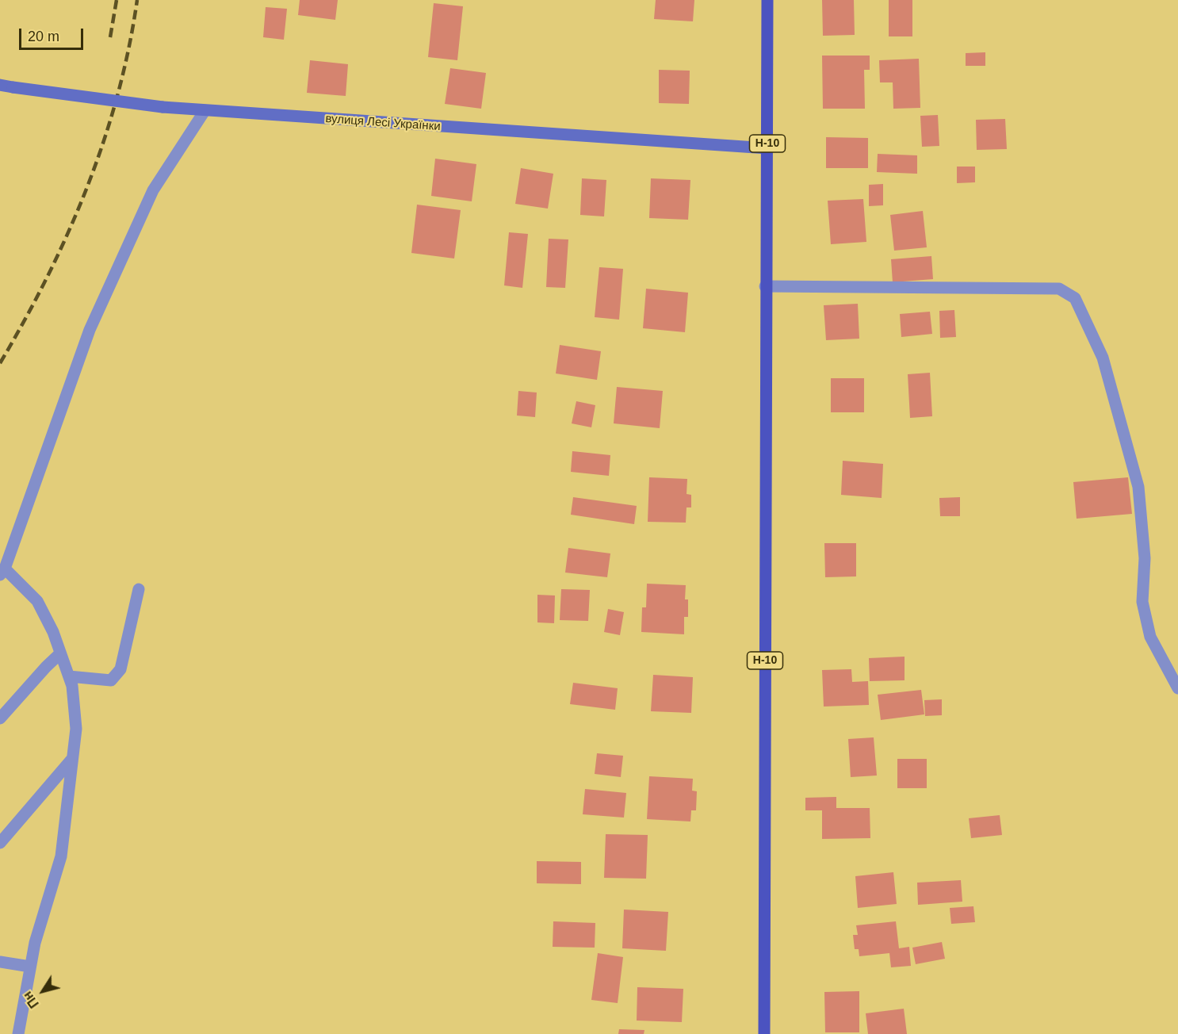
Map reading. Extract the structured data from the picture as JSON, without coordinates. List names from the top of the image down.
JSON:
{
  "streets": {
    "main road": ["Н-10"],
    "street": ["вулиця Лесі Українки"]
  },
  "crossings": [
    ["вулиця Лесі Українки", "Н-10"]
  ],
  "scale_bar": "20 m",
  "north": "bottom left"
}
